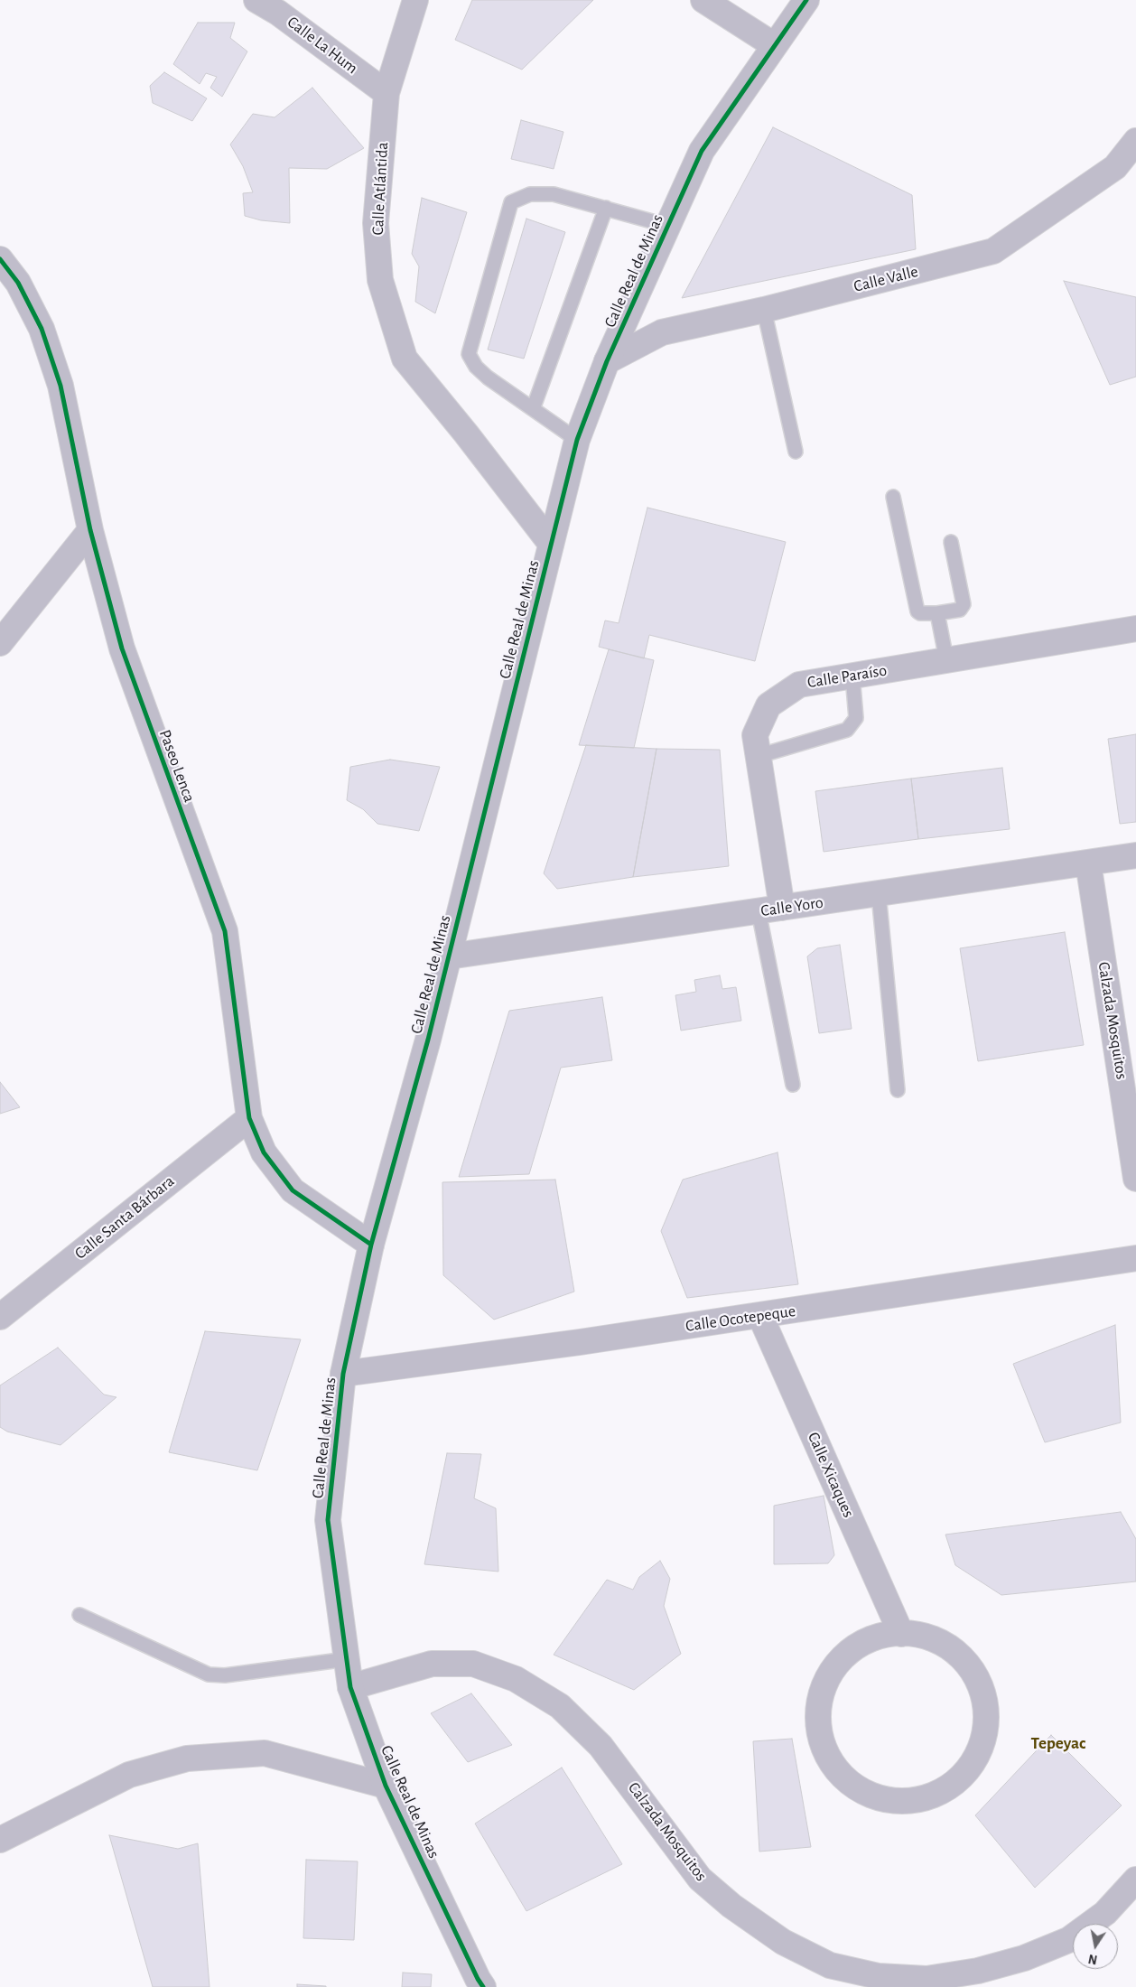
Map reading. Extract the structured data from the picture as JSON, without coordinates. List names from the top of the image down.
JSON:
{
  "streets": {
    "street": [
      "Calle La Hum",
      "Calle Atlántida",
      "Calle Real de Minas",
      "Calle Valle",
      "Calle Paraíso",
      "Paseo Lenca",
      "Calle Yoro",
      "Calzada Mosquitos",
      "Calle Santa Bárbara",
      "Calle Ocotepeque",
      "Calle Xicaques"
    ]
  },
  "crossings": [
    ["Calle La Hum", "Calle Atlántida"],
    ["Calle Atlántida", "Calle Real de Minas"],
    ["Calle Real de Minas", "Calle Valle"],
    ["Calle Real de Minas", "Paseo Lenca"],
    ["Calle Real de Minas", "Calle Yoro"],
    ["Calle Real de Minas", "Calzada Mosquitos"],
    ["Calle Real de Minas", "Calle Ocotepeque"],
    ["Calle Paraíso", "Calle Yoro"],
    ["Paseo Lenca", "Calle Santa Bárbara"],
    ["Calle Yoro", "Calzada Mosquitos"],
    ["Calle Ocotepeque", "Calle Xicaques"]
  ],
  "districts": ["Tepeyac"],
  "north": "bottom"
}
